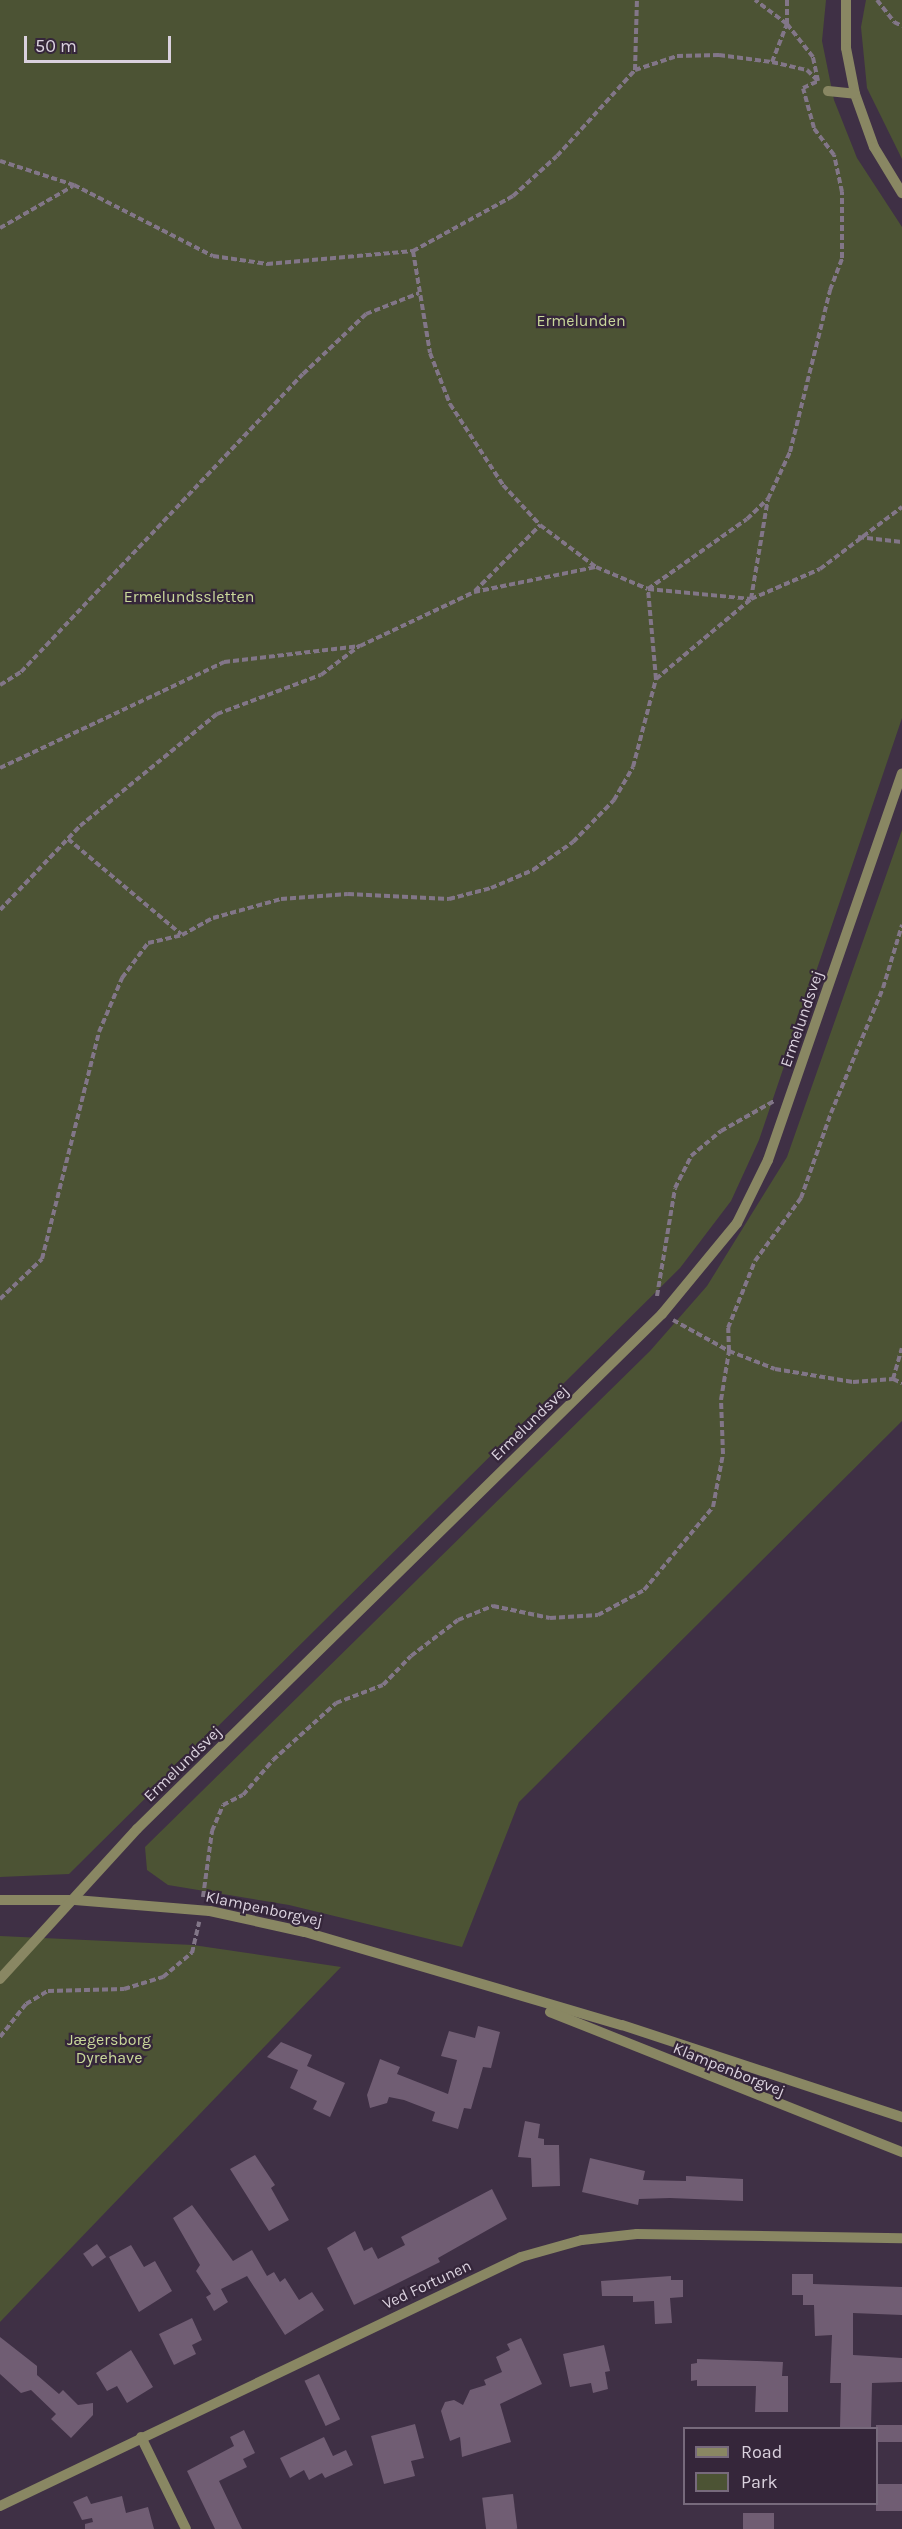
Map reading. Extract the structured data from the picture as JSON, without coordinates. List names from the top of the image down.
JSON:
{
  "streets": {
    "street": ["Ermelundsvej", "Klampenborgvej", "Ved Fortunen"]
  },
  "crossings": [
    ["Ermelundsvej", "Klampenborgvej"]
  ],
  "parks": ["Ermelunden", "Ermelundssletten", "Jægersborg Dyrehave"],
  "legend": ["Road", "Park"],
  "scale_bar": "50 m"
}
